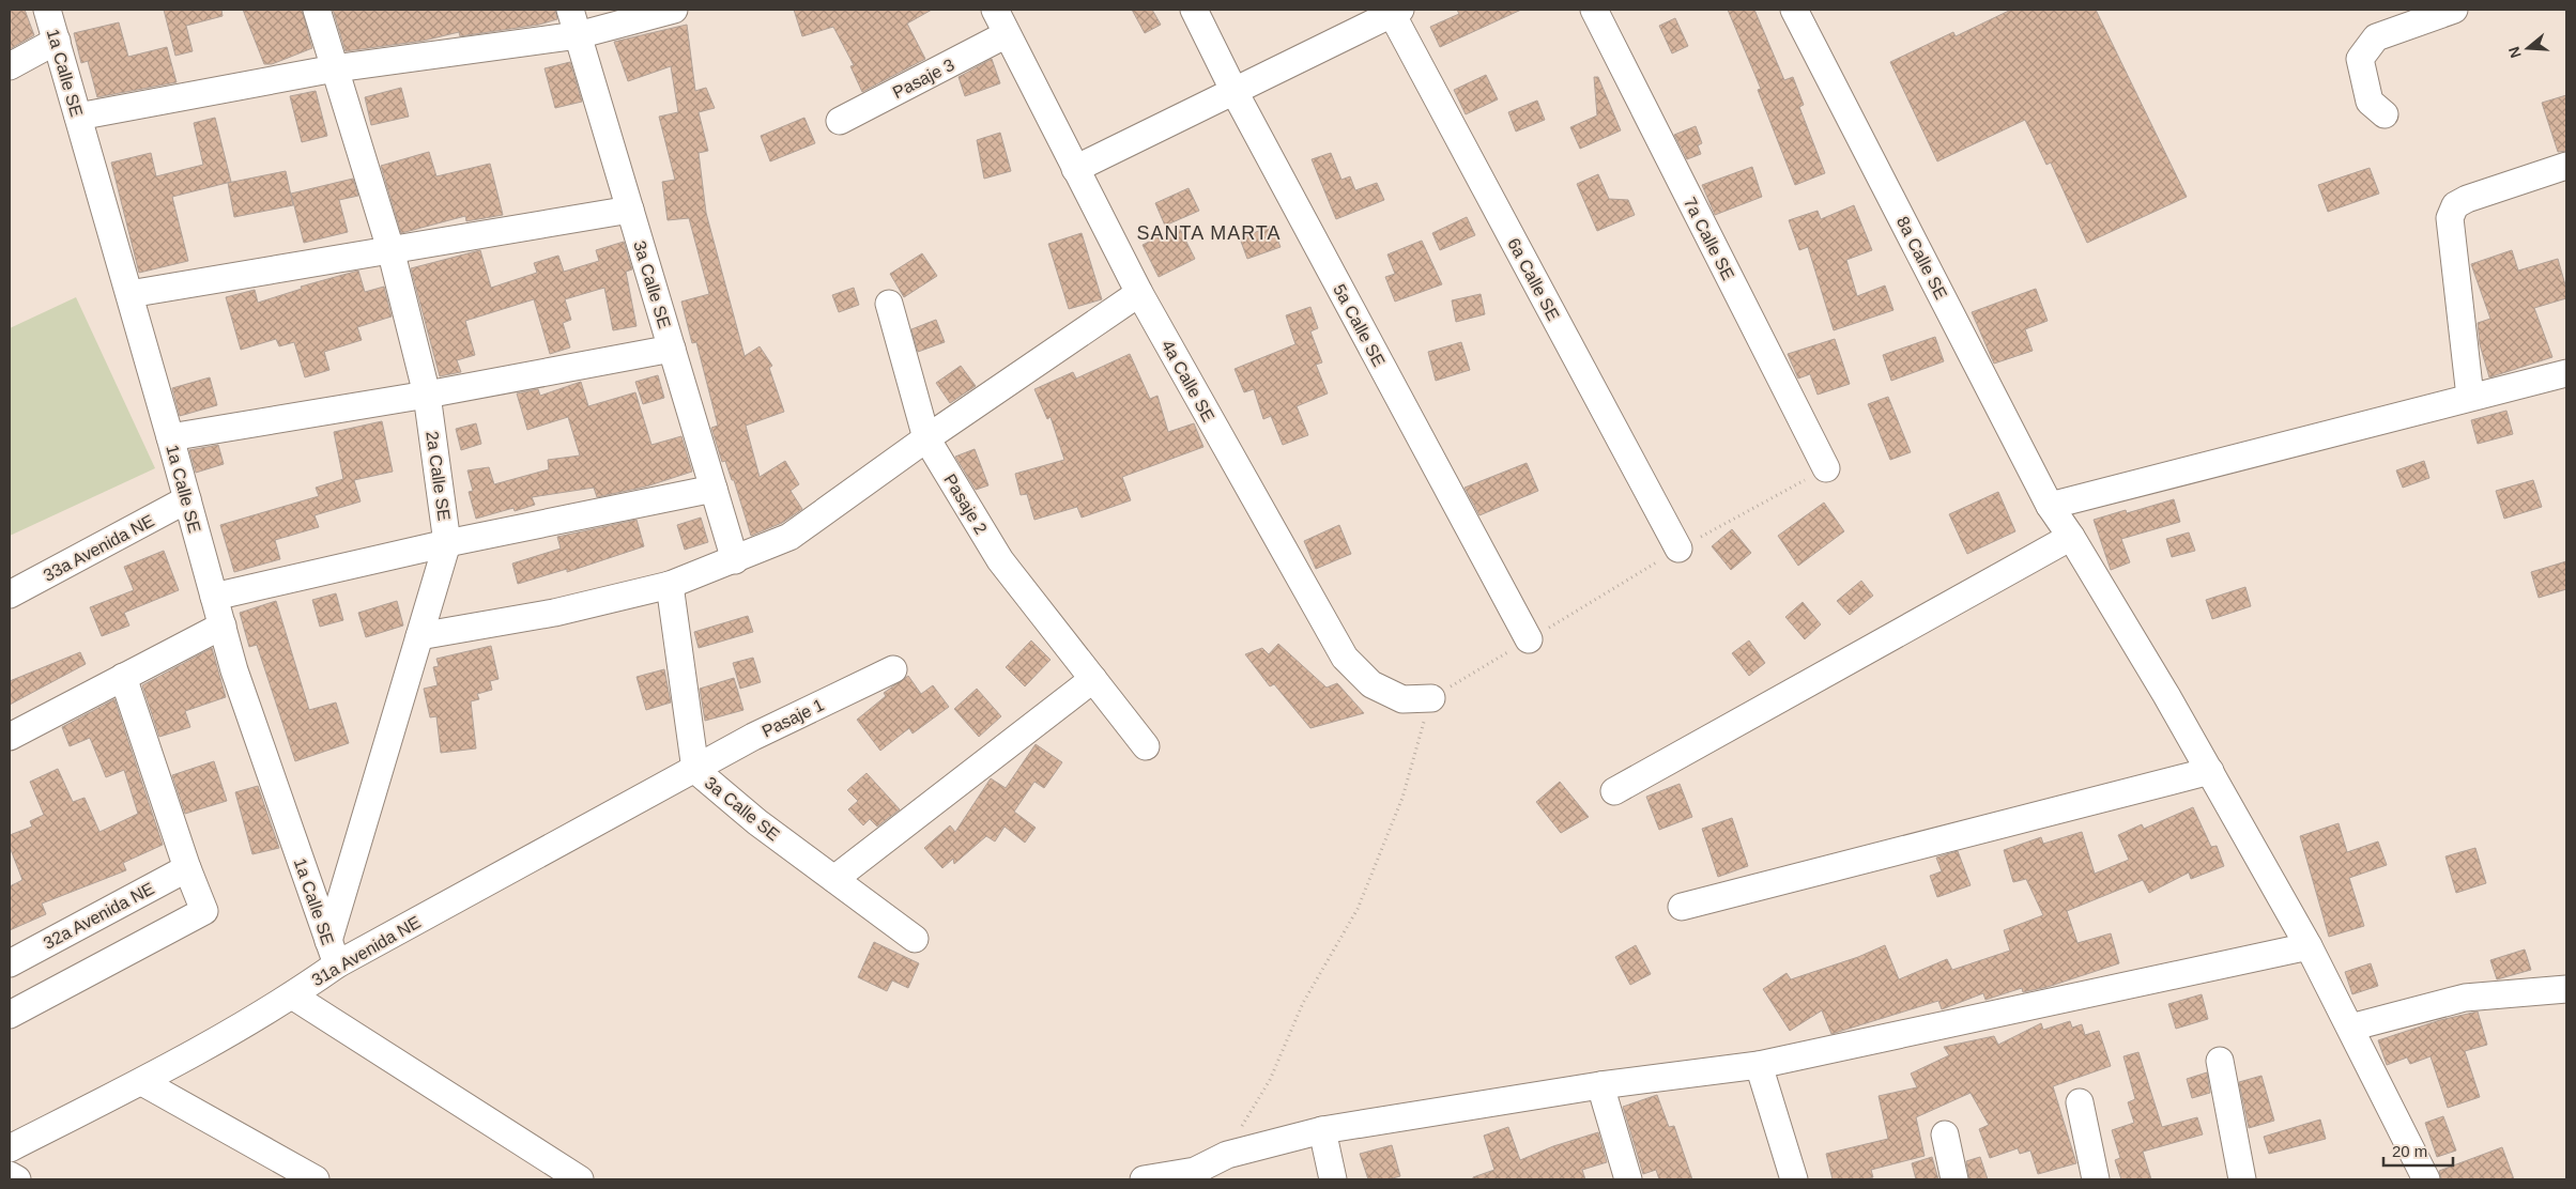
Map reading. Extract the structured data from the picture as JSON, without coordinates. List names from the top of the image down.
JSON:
{
  "streets": {
    "street": [
      "1a Calle SE",
      "Pasaje 3",
      "7a Calle SE",
      "8a Calle SE",
      "6a Calle SE",
      "3a Calle SE",
      "5a Calle SE",
      "4a Calle SE",
      "2a Calle SE",
      "Pasaje 2",
      "33a Avenida NE",
      "Pasaje 1",
      "32a Avenida NE",
      "31a Avenida NE"
    ]
  },
  "crossings": [
    ["1a Calle SE", "2a Calle SE"],
    ["1a Calle SE", "33a Avenida NE"],
    ["1a Calle SE", "31a Avenida NE"],
    ["Pasaje 3", "4a Calle SE"],
    ["3a Calle SE", "Pasaje 1"],
    ["3a Calle SE", "31a Avenida NE"],
    ["2a Calle SE", "31a Avenida NE"],
    ["Pasaje 1", "31a Avenida NE"]
  ],
  "districts": ["SANTA MARTA"],
  "scale_bar": "20 m",
  "north": "left"
}
